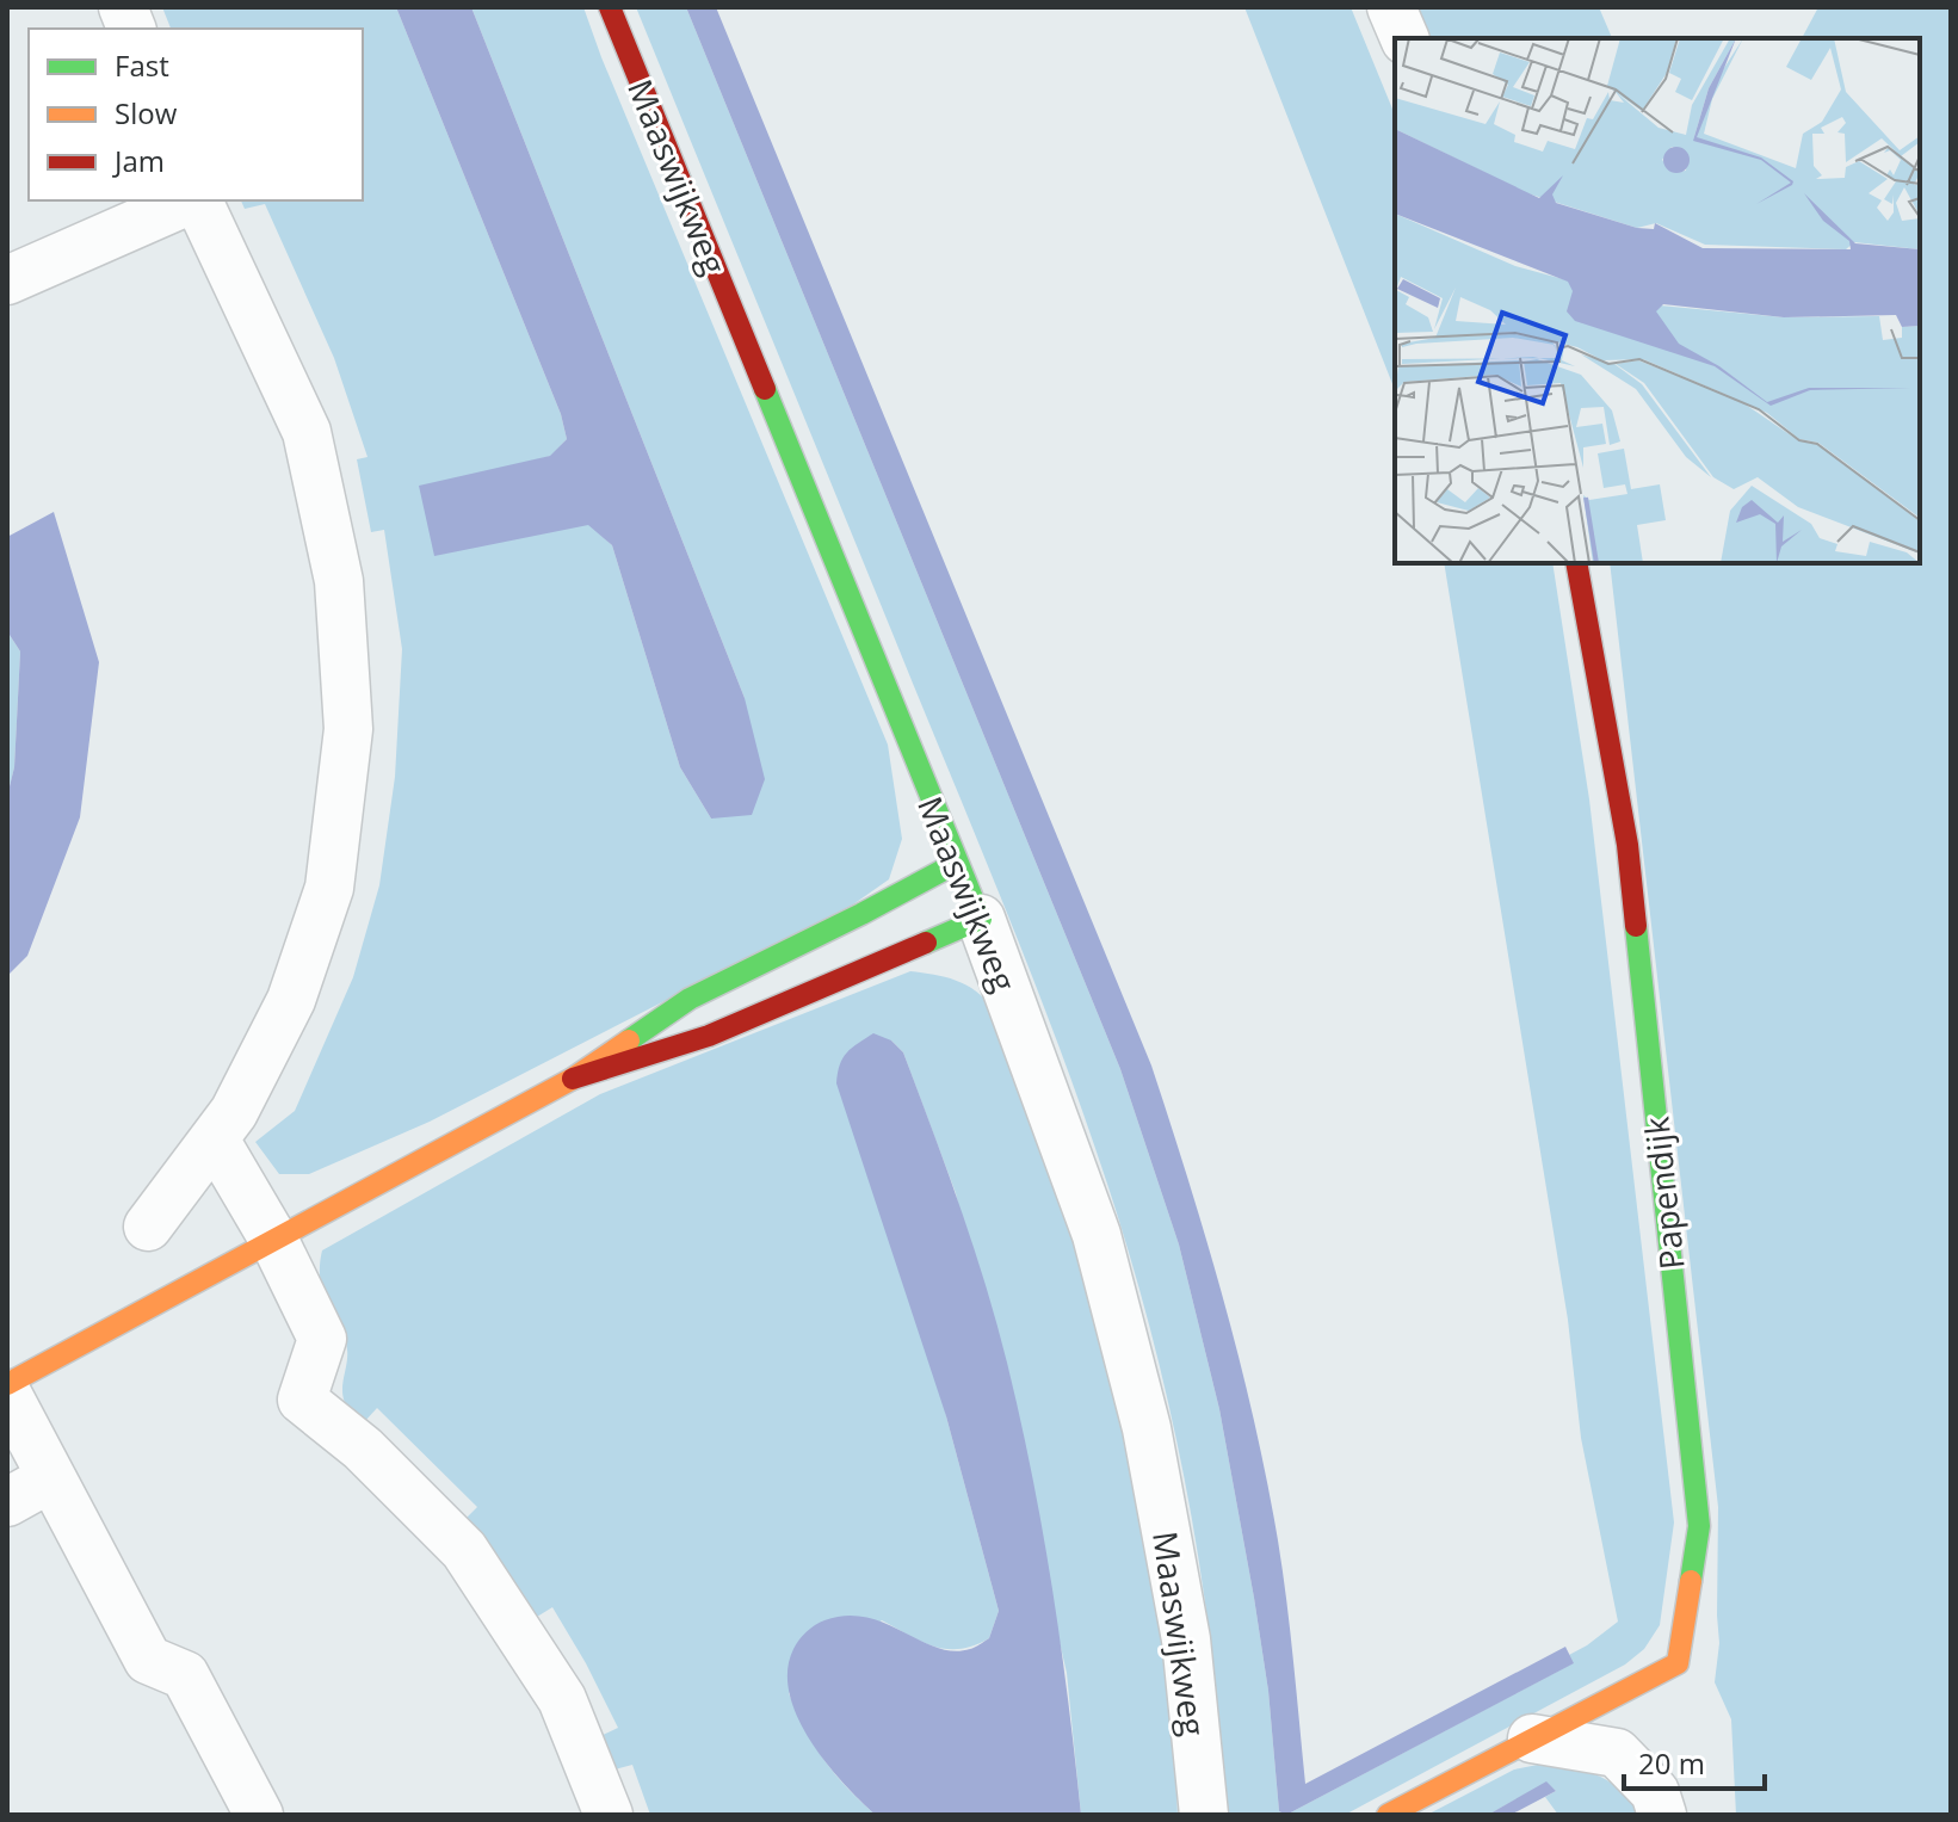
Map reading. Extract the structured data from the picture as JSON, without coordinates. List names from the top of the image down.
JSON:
{
  "streets": {
    "street": ["Maaswijkweg", "Papendijk"]
  },
  "legend": ["Fast", "Slow", "Jam"],
  "scale_bar": "20 m"
}
